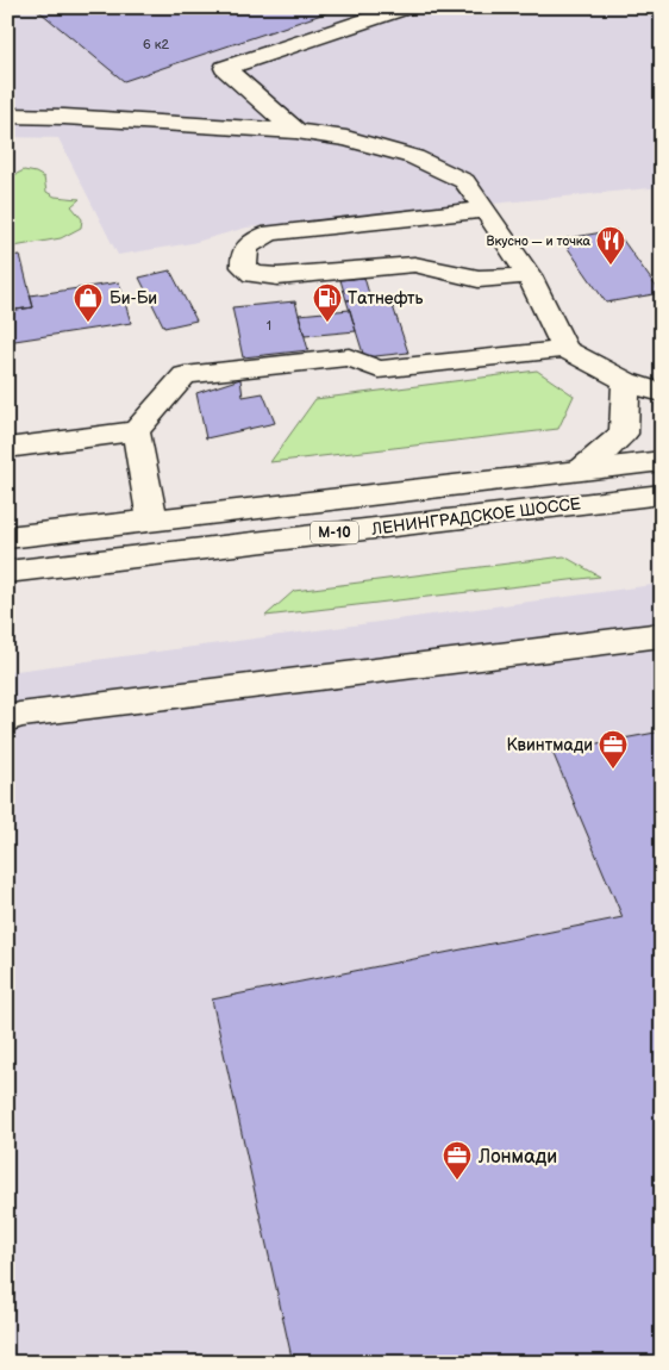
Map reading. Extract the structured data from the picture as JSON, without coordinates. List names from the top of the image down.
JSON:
{
  "streets": {
    "main road": ["ЛЕНИНГРАДСКОЕ ШОССЕ", "М-10"]
  },
  "places": {
    "restaurant": ["Вкусно — и точка"],
    "shop": ["Би-Би"],
    "fuel station": ["Татнефть"],
    "office": ["Квинтмади", "Лонмади"]
  },
  "house_numbers": ["6 к2", "1"]
}
